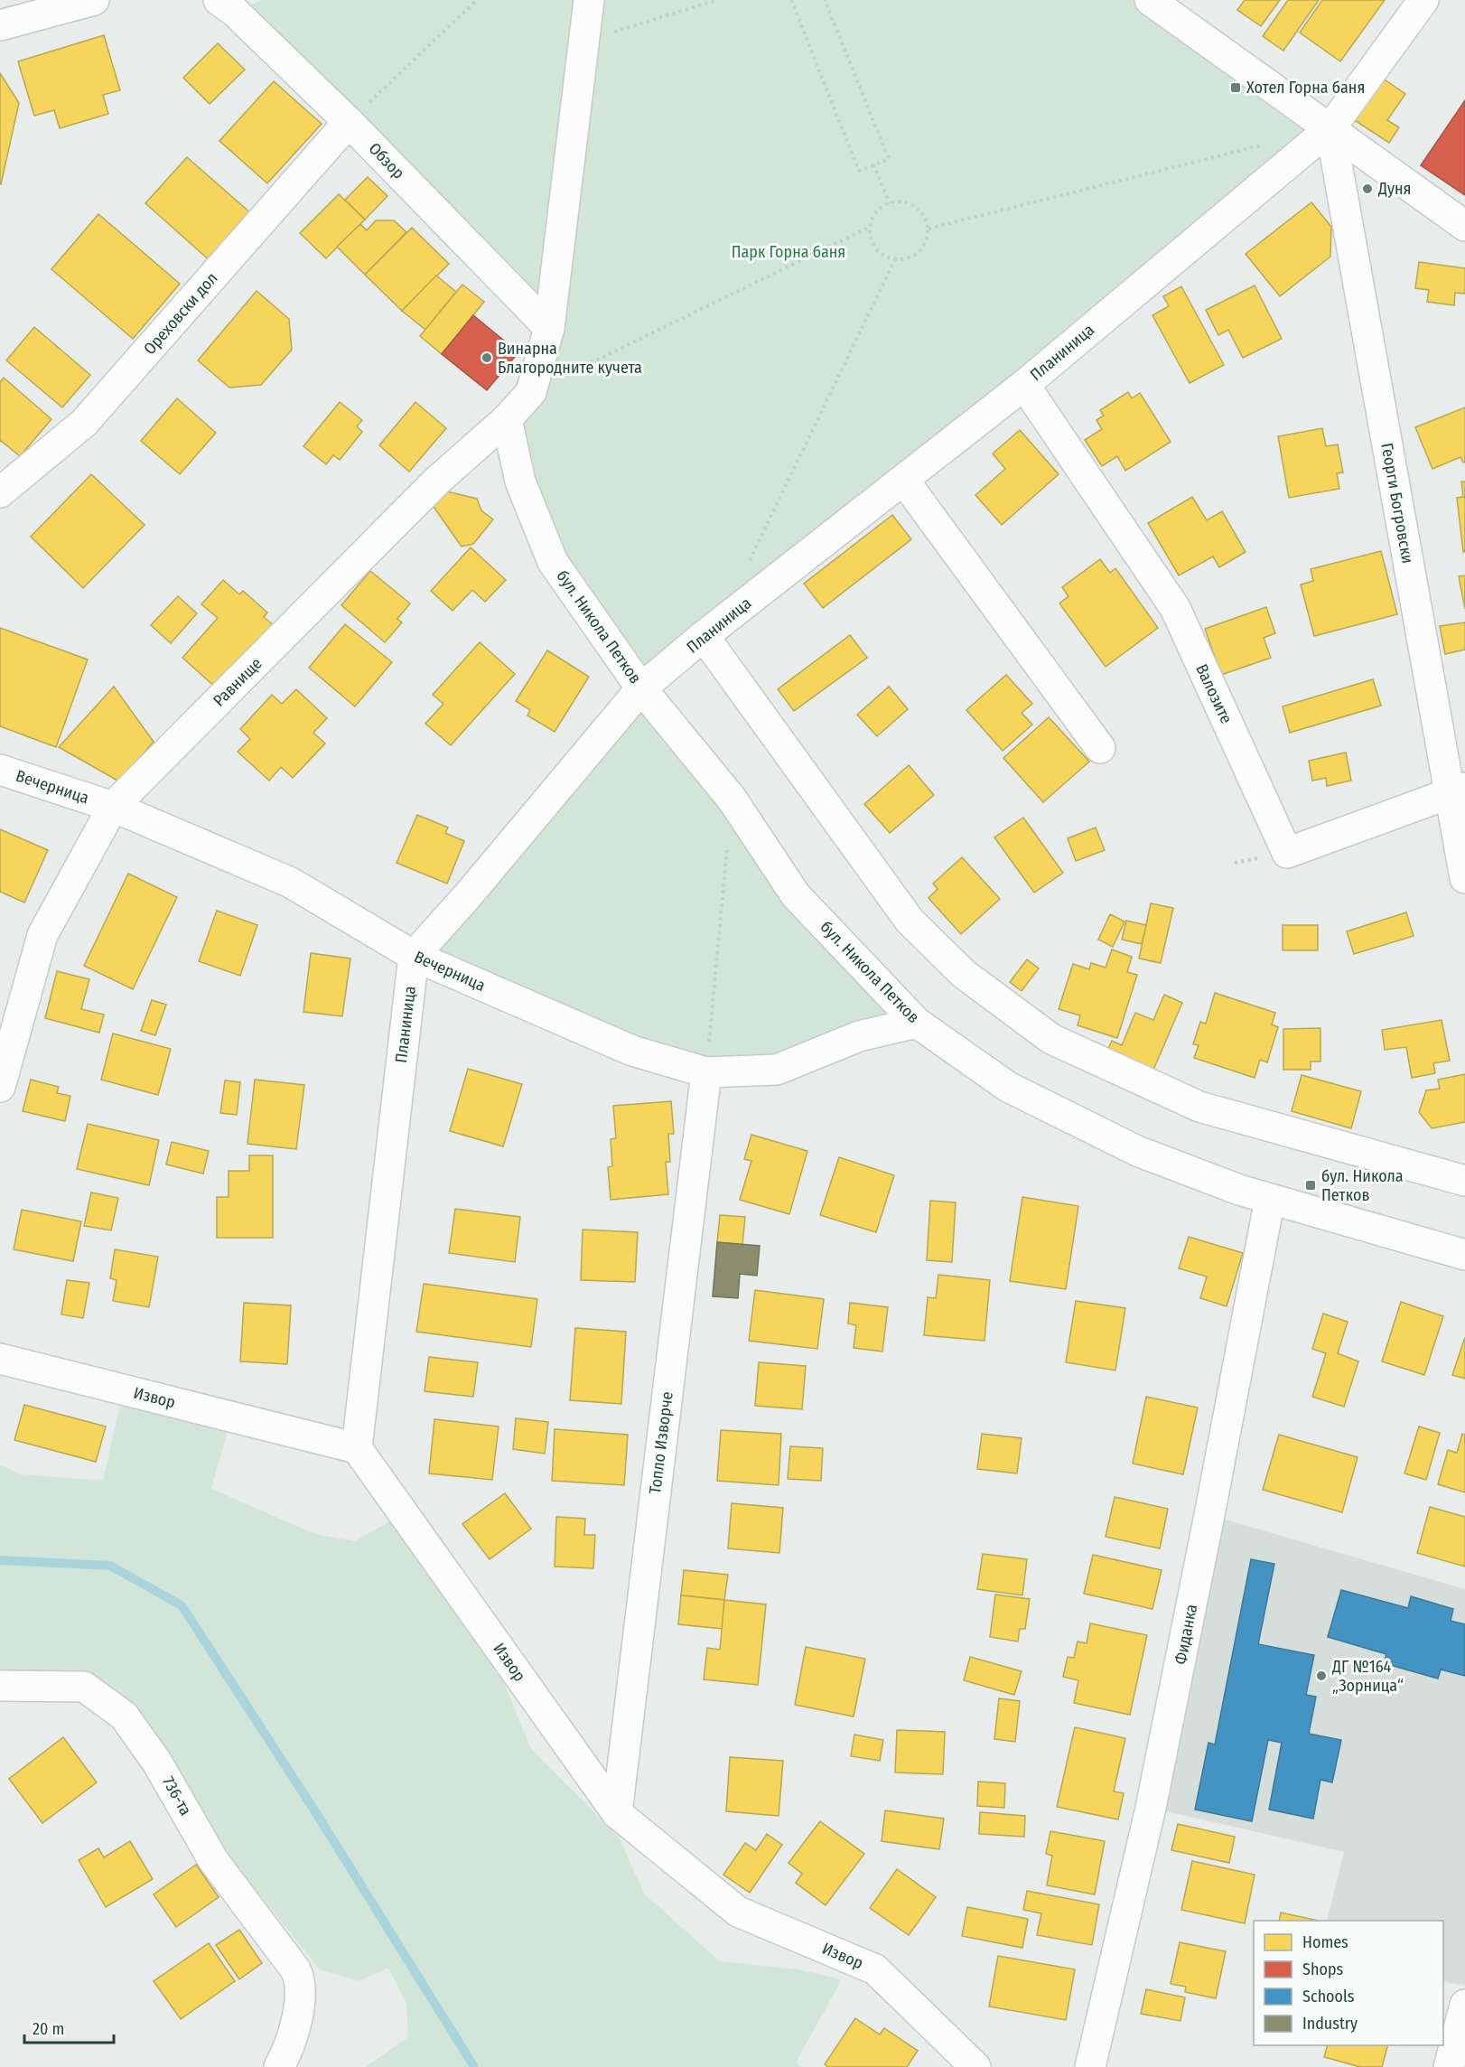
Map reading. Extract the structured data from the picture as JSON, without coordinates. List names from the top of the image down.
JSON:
{
  "streets": {
    "street": [
      "Обзор",
      "Ореховски дол",
      "Планиница",
      "Георги Богровски",
      "бул. Никола Петков",
      "Равнище",
      "Валозите",
      "Вечерница",
      "Извор",
      "Топло Изворче",
      "Фиданка",
      "736-та"
    ]
  },
  "crossings": [
    ["Обзор", "Ореховски дол"],
    ["Обзор", "Равнище"],
    ["Планиница", "Георги Богровски"],
    ["Планиница", "бул. Никола Петков"],
    ["Планиница", "Валозите"],
    ["Планиница", "Вечерница"],
    ["Планиница", "Извор"],
    ["Георги Богровски", "Валозите"],
    ["бул. Никола Петков", "Равнище"],
    ["бул. Никола Петков", "Вечерница"],
    ["бул. Никола Петков", "Фиданка"],
    ["Равнище", "Вечерница"],
    ["Вечерница", "Топло Изворче"],
    ["Извор", "Топло Изворче"]
  ],
  "parks": ["Парк Горна баня"],
  "places": {
    "transit": ["Хотел Горна баня", "бул. Никола Петков"],
    "other": ["Дуня", "Винарна Благородните кучета", "ДГ №164 „Зорница“"]
  },
  "legend": [
    "Homes",
    "Shops",
    "Schools",
    "Industry"
  ],
  "scale_bar": "20 m"
}
